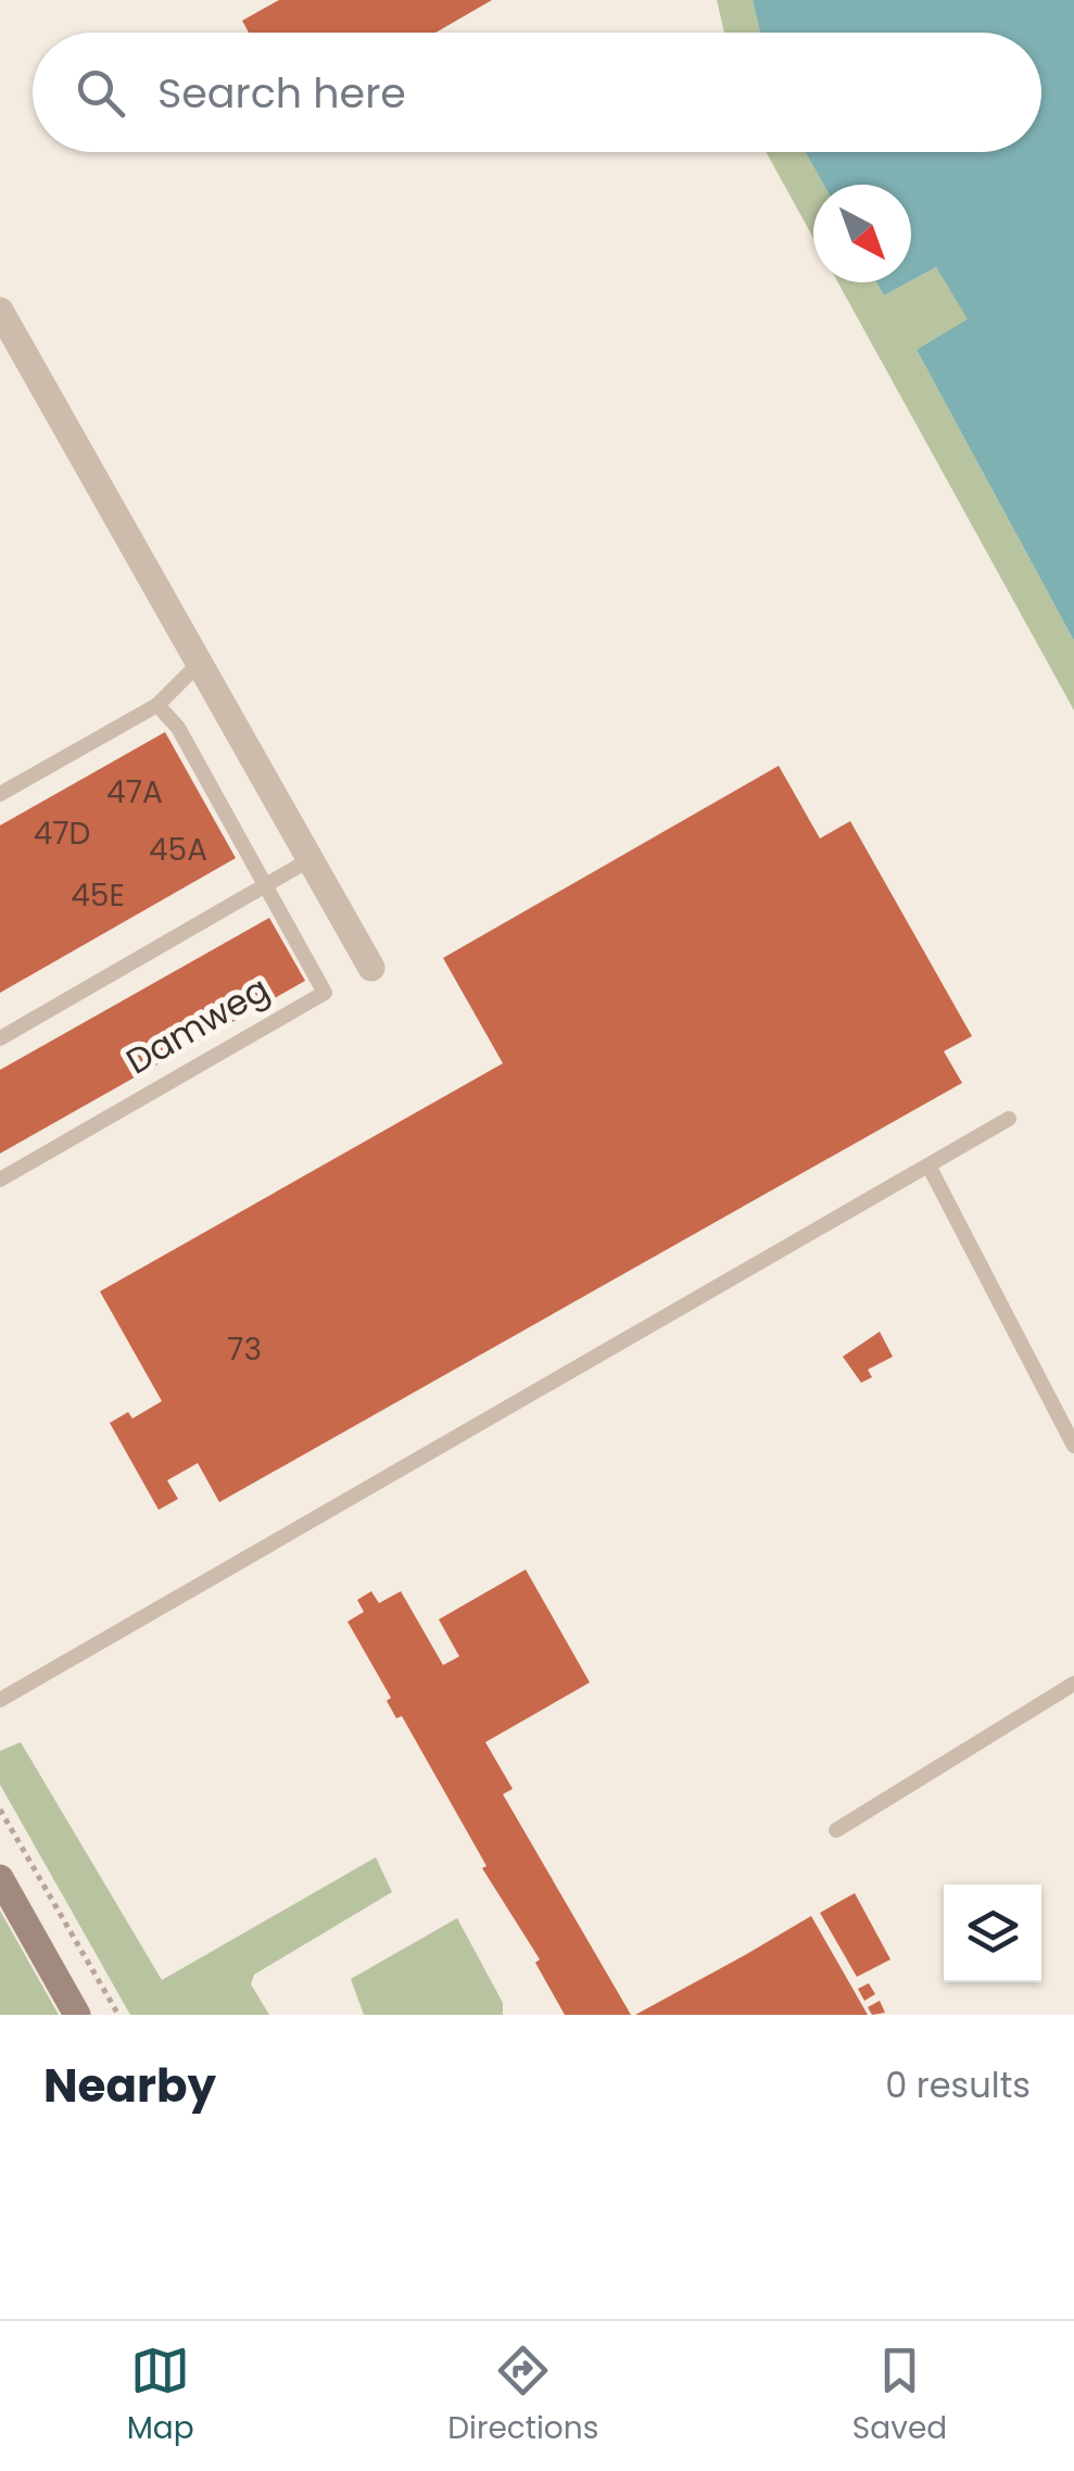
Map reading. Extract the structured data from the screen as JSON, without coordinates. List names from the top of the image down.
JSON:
{
  "streets": {
    "lane": ["Damweg"]
  },
  "house_numbers": [
    "47A",
    "47D",
    "45A",
    "45E",
    "73"
  ],
  "north": "bottom right",
  "page": {
    "search": "Search here",
    "heading": ["Nearby", "0 results"],
    "nav": ["Map", "Directions", "Saved"]
  }
}
